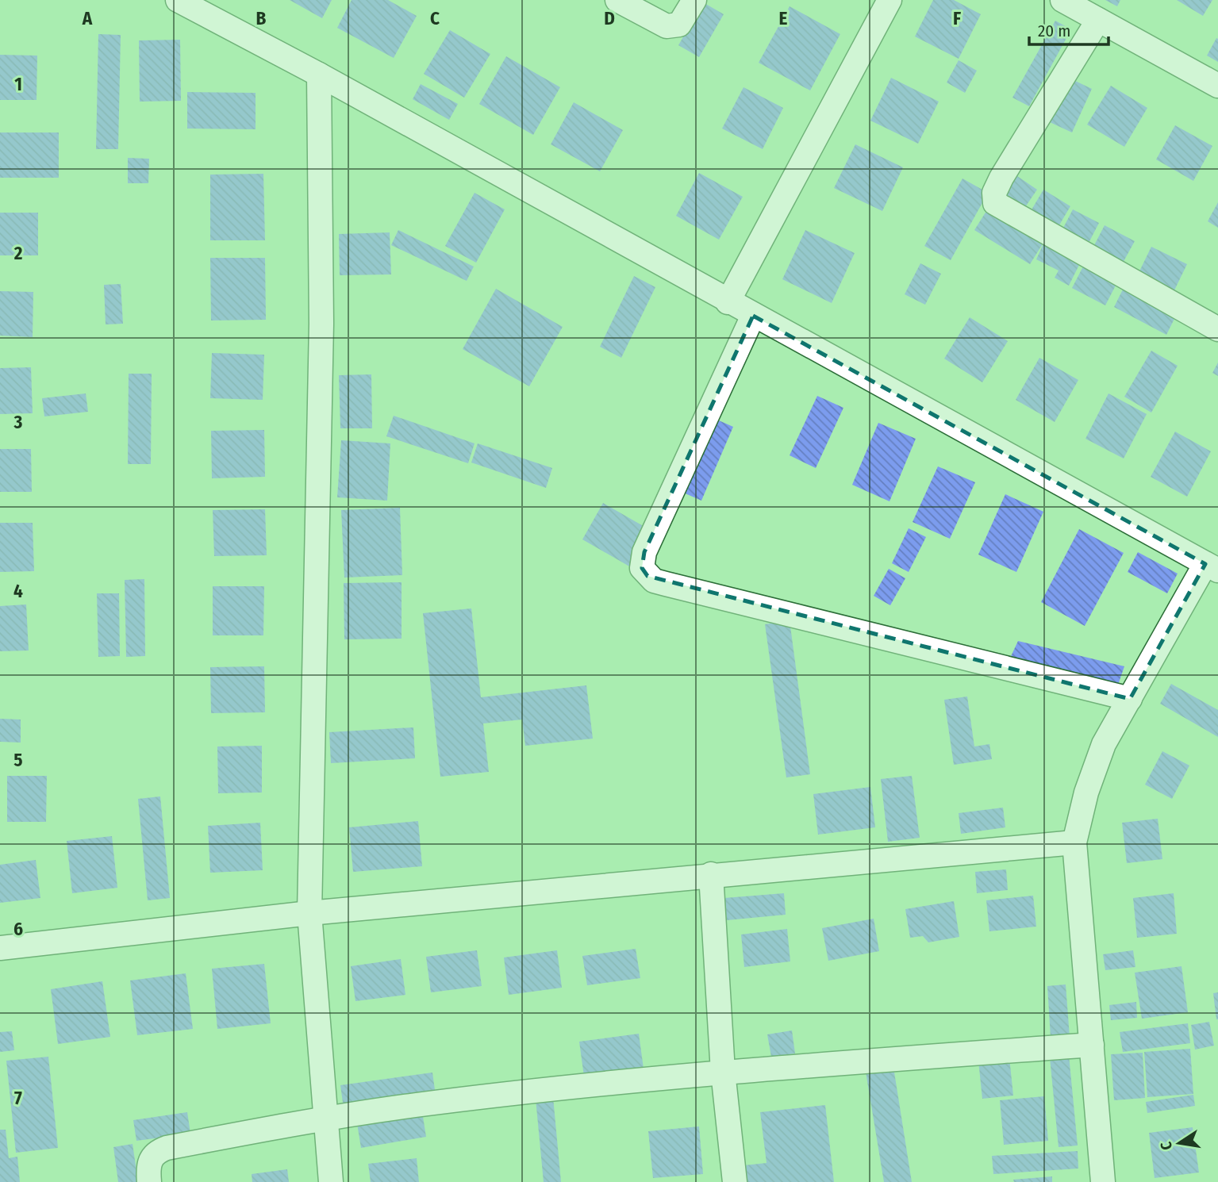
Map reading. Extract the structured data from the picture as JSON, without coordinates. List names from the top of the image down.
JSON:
{
  "scale_bar": "20 m",
  "north": "left",
  "grid": {
    "columns": [
      "A",
      "B",
      "C",
      "D",
      "E",
      "F"
    ],
    "rows": [
      "1",
      "2",
      "3",
      "4",
      "5",
      "6",
      "7"
    ]
  }
}
